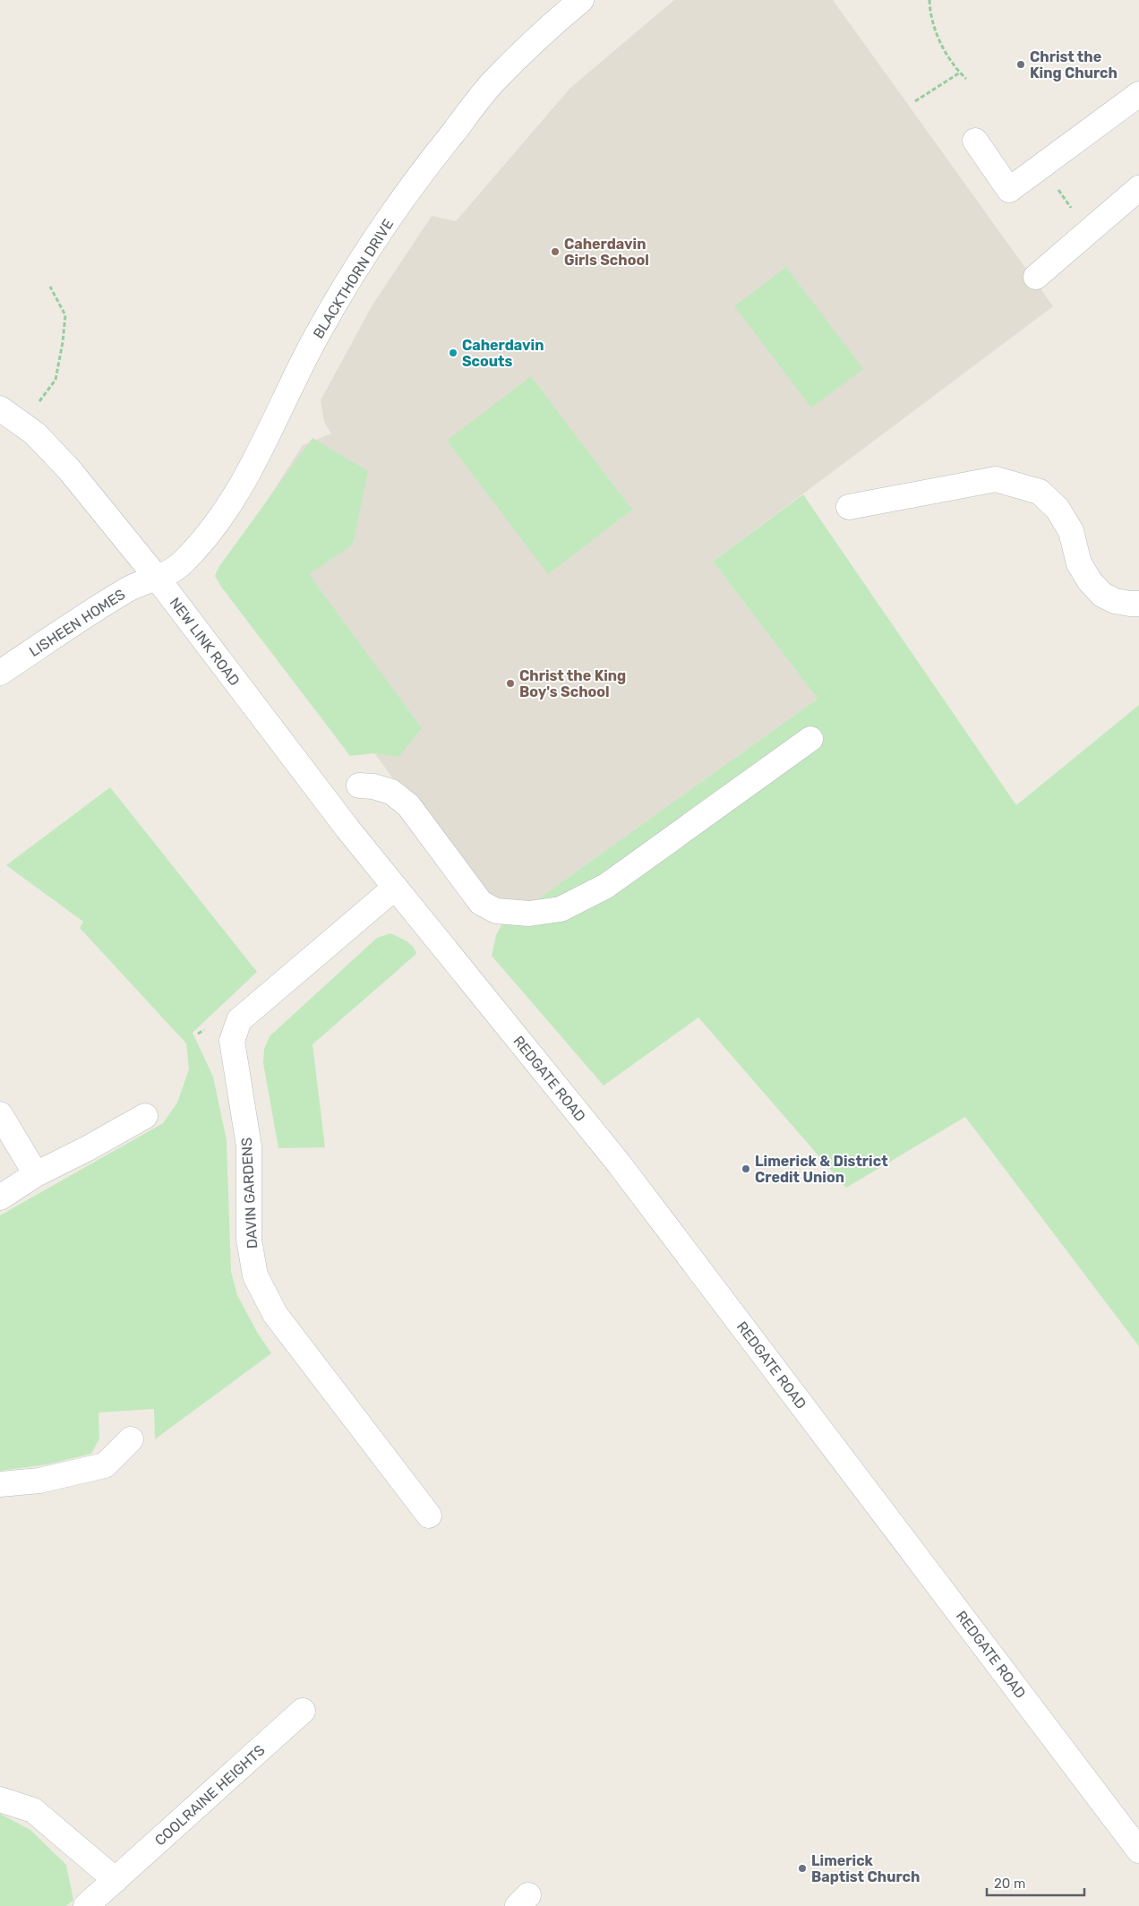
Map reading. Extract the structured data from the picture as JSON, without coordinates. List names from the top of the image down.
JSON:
{
  "streets": {
    "street": [
      "BLACKTHORN DRIVE",
      "LISHEEN HOMES",
      "NEW LINK ROAD",
      "REDGATE ROAD",
      "DAVIN GARDENS",
      "COOLRAINE HEIGHTS"
    ]
  },
  "crossings": [
    ["BLACKTHORN DRIVE", "LISHEEN HOMES"],
    ["BLACKTHORN DRIVE", "NEW LINK ROAD"],
    ["LISHEEN HOMES", "NEW LINK ROAD"],
    ["NEW LINK ROAD", "REDGATE ROAD"],
    ["NEW LINK ROAD", "DAVIN GARDENS"],
    ["REDGATE ROAD", "DAVIN GARDENS"]
  ],
  "places": [
    "Christ the King Church",
    "Caherdavin Girls School",
    "Caherdavin Scouts",
    "Christ the King Boy's School",
    "Limerick & District Credit Union",
    "Limerick Baptist Church"
  ],
  "scale_bar": "20 m"
}
